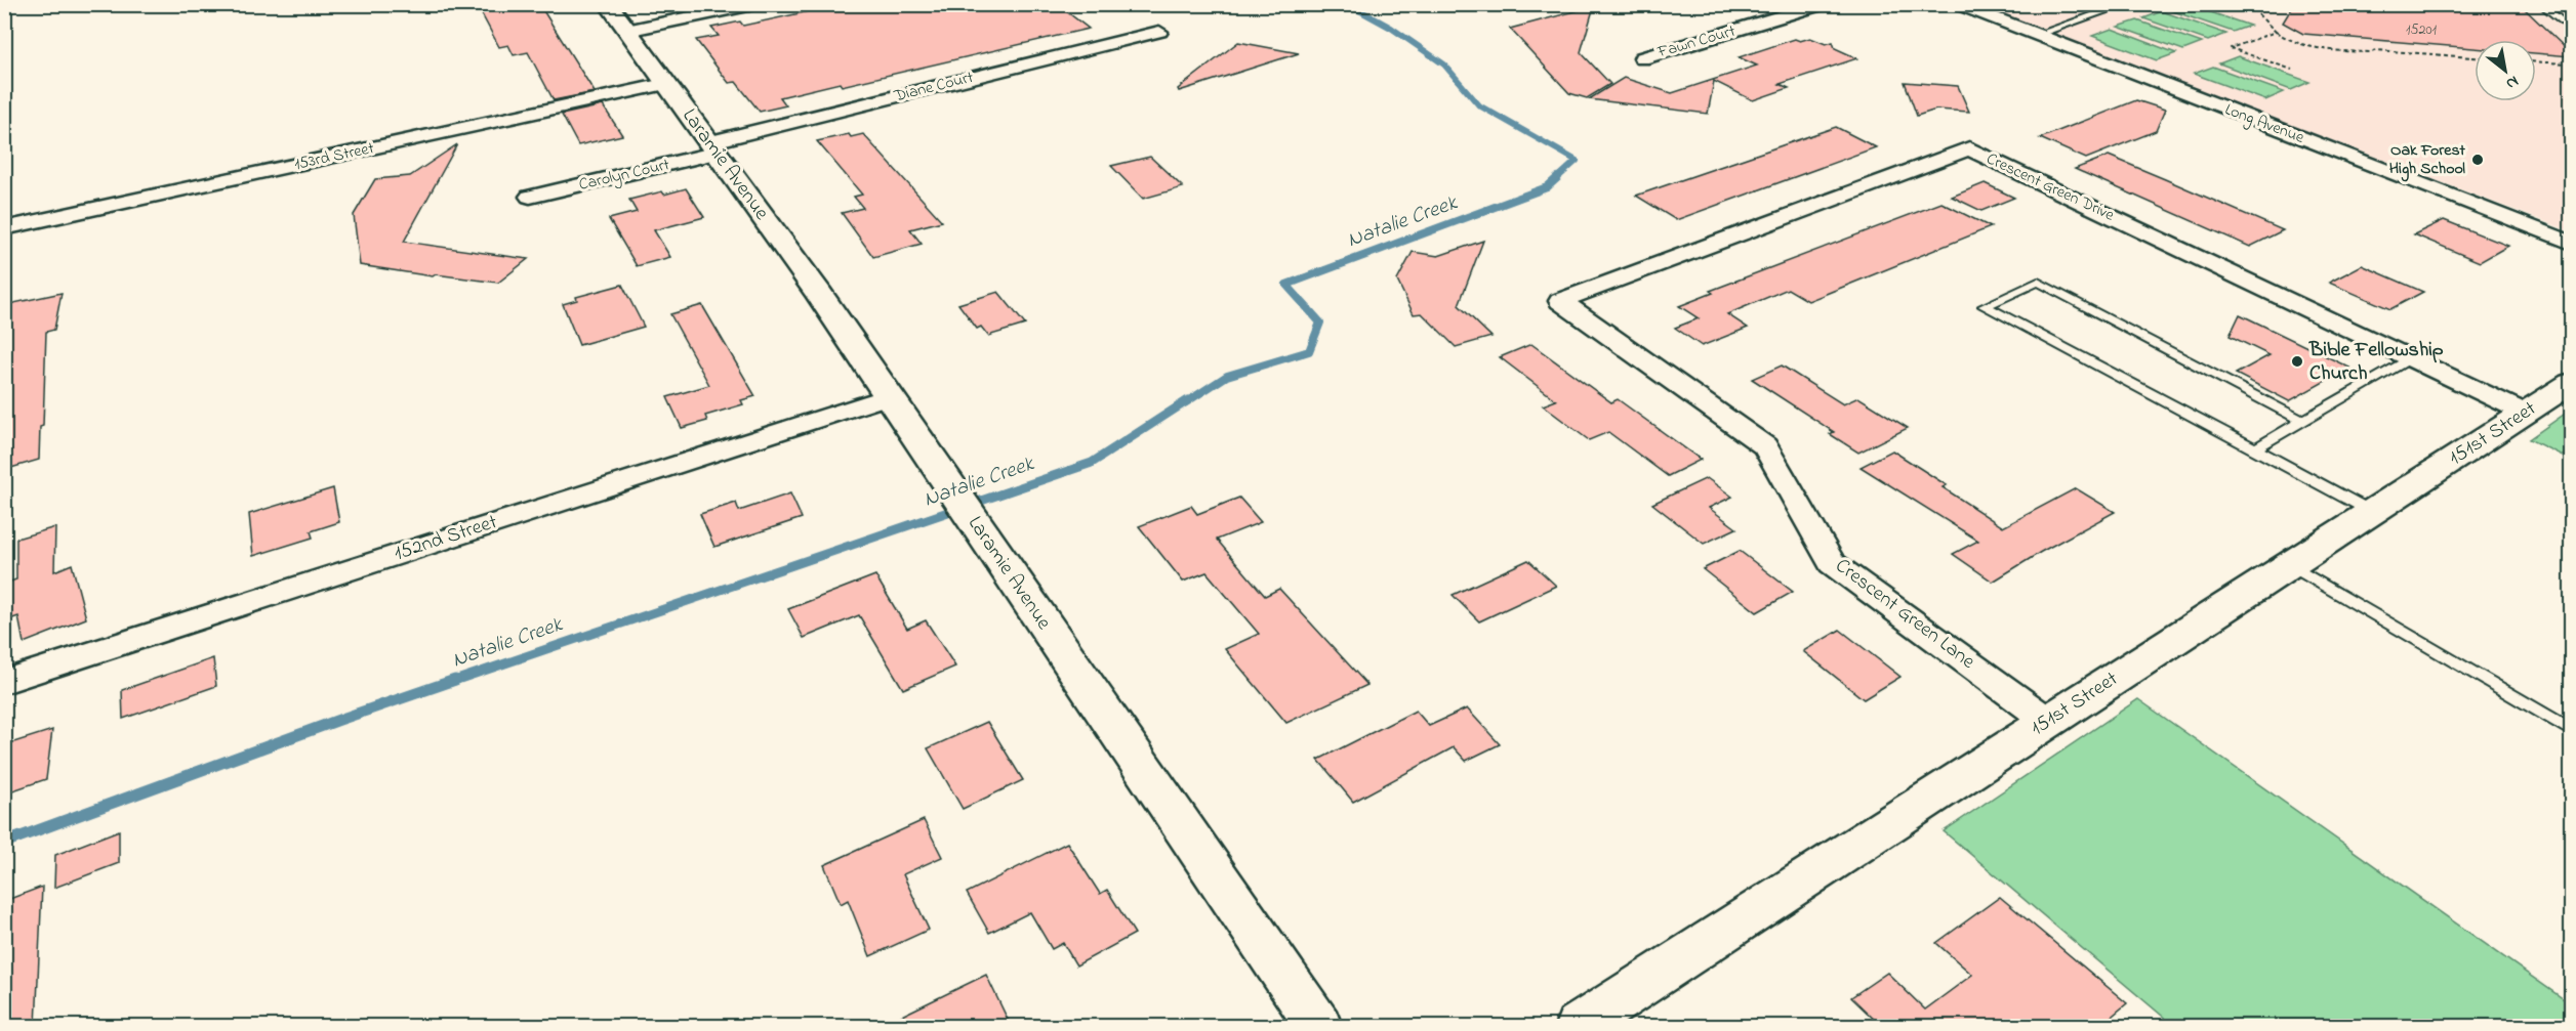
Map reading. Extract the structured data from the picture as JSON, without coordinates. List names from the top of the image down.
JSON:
{
  "streets": {
    "street": [
      "Fawn Court",
      "Diane Court",
      "Long Avenue",
      "153rd Street",
      "Laramie Avenue",
      "Carolyn Court",
      "Crescent Green Drive",
      "151st Street",
      "152nd Street",
      "Crescent Green Lane"
    ]
  },
  "crossings": [
    ["Diane Court", "Laramie Avenue"],
    ["Diane Court", "Carolyn Court"],
    ["153rd Street", "Laramie Avenue"],
    ["Laramie Avenue", "Carolyn Court"],
    ["Laramie Avenue", "152nd Street"],
    ["Crescent Green Drive", "151st Street"],
    ["Crescent Green Drive", "Crescent Green Lane"],
    ["151st Street", "Crescent Green Lane"]
  ],
  "water": ["Natalie Creek"],
  "places": ["Oak Forest High School", "Bible Fellowship Church"],
  "house_numbers": ["15201"],
  "north": "bottom right"
}
